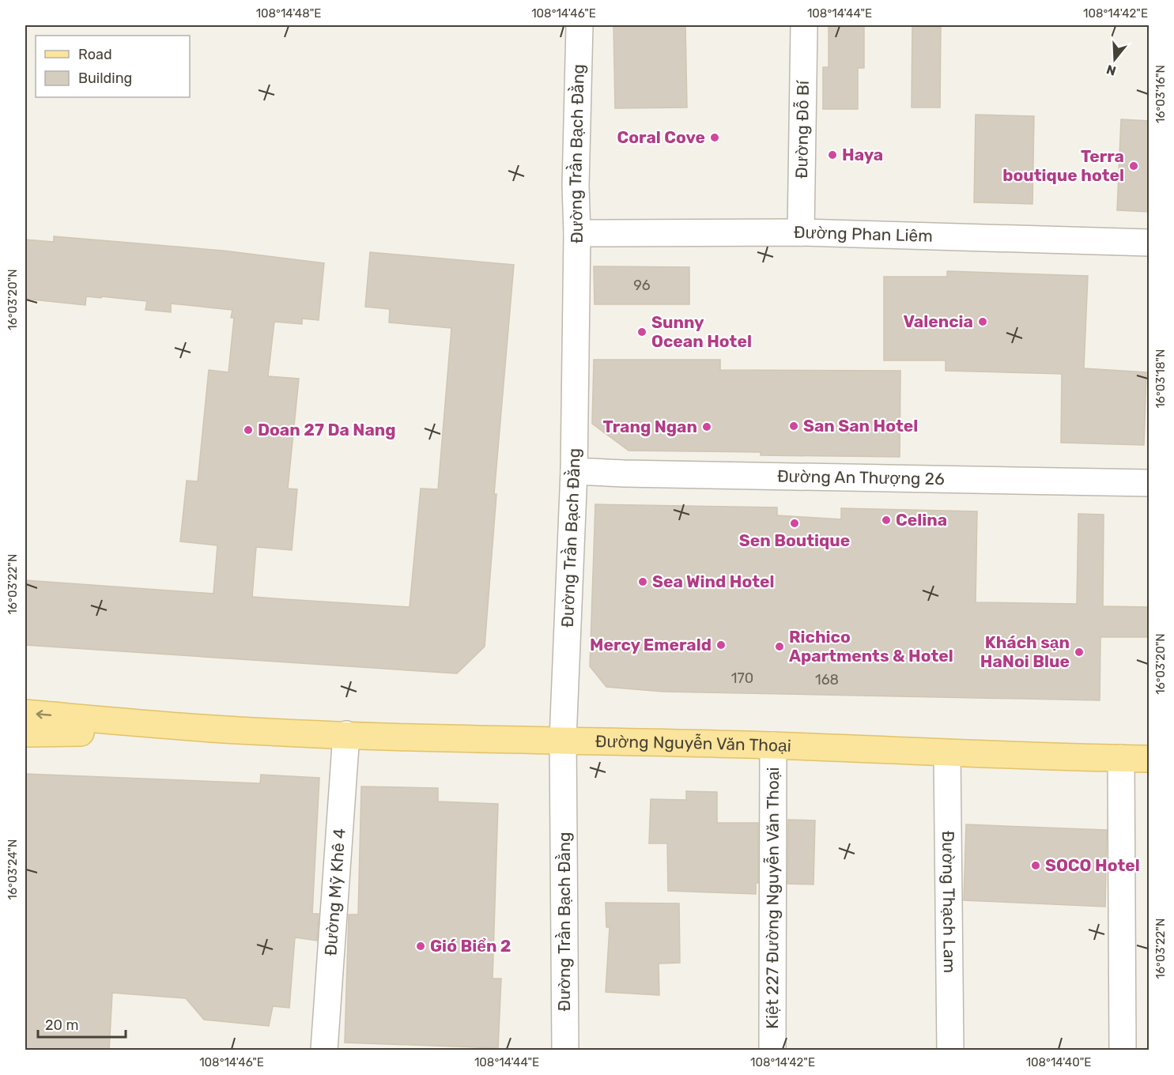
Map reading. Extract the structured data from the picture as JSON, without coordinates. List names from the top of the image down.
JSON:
{
  "streets": {
    "main road": ["Đường Nguyễn Văn Thoại"],
    "street": [
      "Đường Đỗ Bí",
      "Đường Trần Bạch Đằng",
      "Đường Phan Liêm",
      "Đường An Thượng 26",
      "Đường Mỹ Khê 4",
      "Kiệt 227 Đường Nguyễn Văn Thoại",
      "Đường Thạch Lam"
    ]
  },
  "crossings": [
    ["Đường Đỗ Bí", "Đường Phan Liêm"],
    ["Đường Trần Bạch Đằng", "Đường Phan Liêm"],
    ["Đường Trần Bạch Đằng", "Đường An Thượng 26"],
    ["Đường Trần Bạch Đằng", "Đường Nguyễn Văn Thoại"],
    ["Đường Nguyễn Văn Thoại", "Đường Mỹ Khê 4"],
    ["Đường Nguyễn Văn Thoại", "Kiệt 227 Đường Nguyễn Văn Thoại"],
    ["Đường Nguyễn Văn Thoại", "Đường Thạch Lam"]
  ],
  "places": [
    "Coral Cove",
    "Haya",
    "Terra boutique hotel",
    "Valencia",
    "Sunny Ocean Hotel",
    "San San Hotel",
    "Trang Ngan",
    "Doan 27 Da Nang",
    "Celina",
    "Sen Boutique",
    "Sea Wind Hotel",
    "Mercy Emerald",
    "Richico Apartments & Hotel",
    "Khách sạn HaNoi Blue",
    "SOCO Hotel",
    "Gió Biển 2"
  ],
  "house_numbers": ["96", "170", "168"],
  "legend": ["Road", "Building"],
  "scale_bar": "20 m",
  "north": "bottom",
  "coordinates": [
    "108°14'48\"E",
    "108°14'46\"E",
    "108°14'44\"E",
    "108°14'42\"E",
    "16°03'16\"N",
    "16°03'20\"N",
    "16°03'18\"N",
    "16°03'22\"N",
    "16°03'24\"N",
    "108°14'40\"E"
  ]
}
